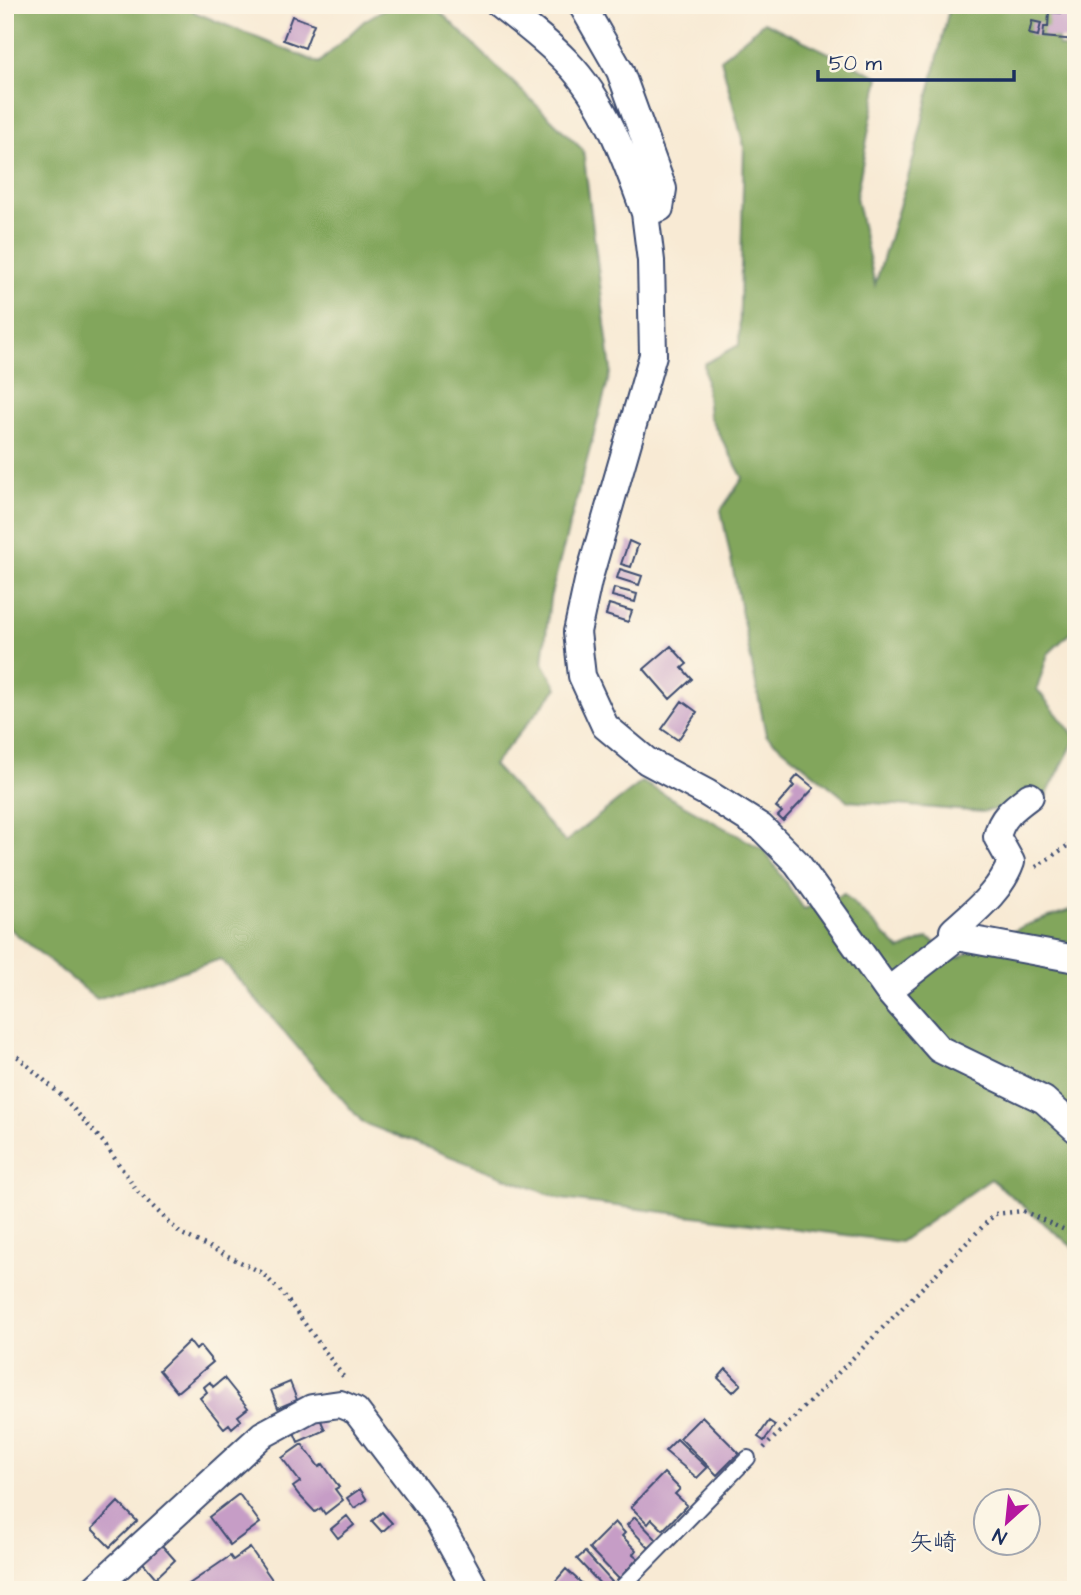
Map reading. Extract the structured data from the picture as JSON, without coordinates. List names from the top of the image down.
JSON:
{
  "districts": ["矢崎"],
  "scale_bar": "50 m",
  "north": "bottom left"
}
